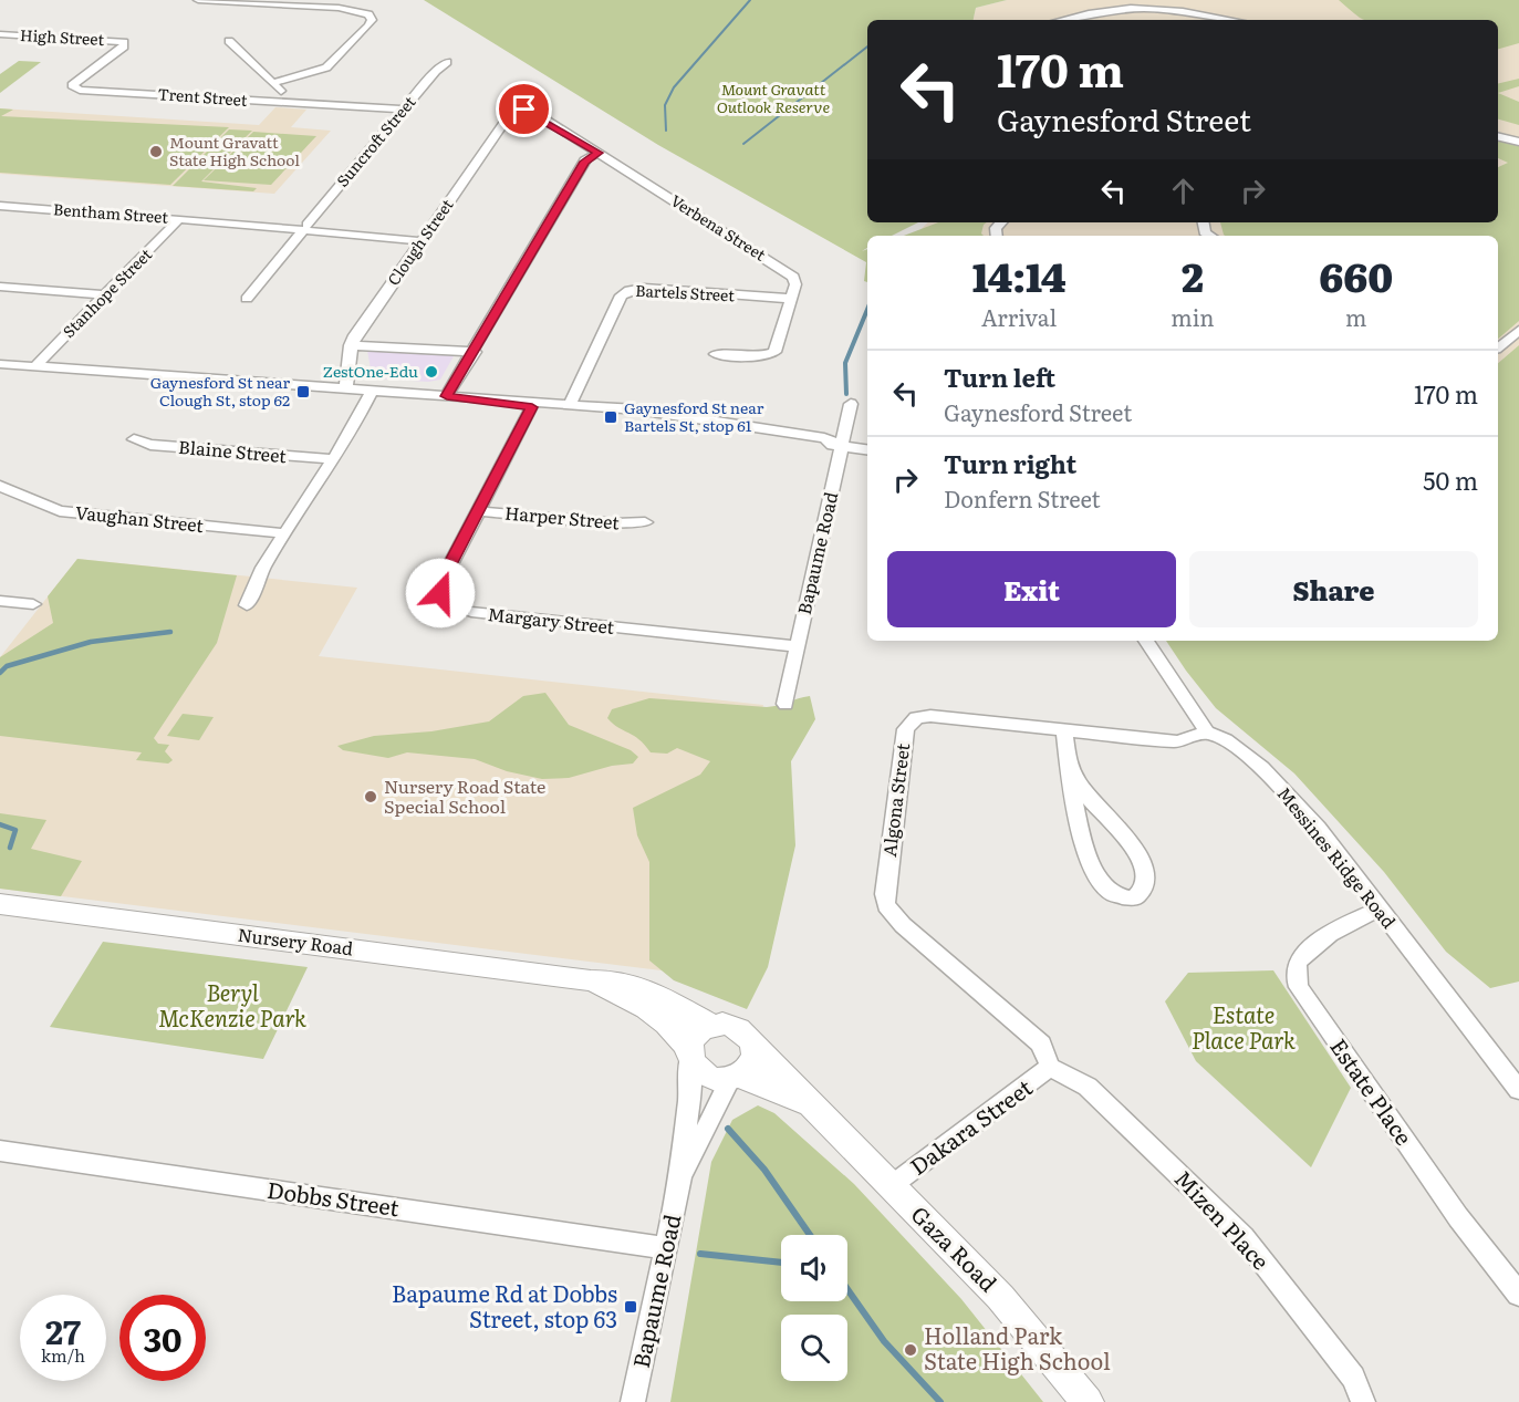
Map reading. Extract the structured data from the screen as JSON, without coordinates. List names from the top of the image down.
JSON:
{
  "streets": {
    "main road": ["Nursery Road", "Gaza Road"],
    "street": [
      "High Street",
      "Trent Street",
      "Suncroft Street",
      "Bentham Street",
      "Verbena Street",
      "Clough Street",
      "Stanhope Street",
      "Bartels Street",
      "Blaine Street",
      "Harper Street",
      "Vaughan Street",
      "Bapaume Road",
      "Margary Street",
      "Algona Street",
      "Messines Ridge Road",
      "Estate Place",
      "Dakara Street",
      "Dobbs Street",
      "Mizen Place"
    ]
  },
  "crossings": [
    ["High Street", "Trent Street"],
    ["Trent Street", "Suncroft Street"],
    ["Suncroft Street", "Bentham Street"],
    ["Bentham Street", "Clough Street"],
    ["Bentham Street", "Stanhope Street"],
    ["Verbena Street", "Clough Street"],
    ["Verbena Street", "Bartels Street"],
    ["Harper Street", "Margary Street"],
    ["Bapaume Road", "Margary Street"],
    ["Bapaume Road", "Nursery Road"],
    ["Bapaume Road", "Dobbs Street"],
    ["Bapaume Road", "Gaza Road"],
    ["Algona Street", "Messines Ridge Road"],
    ["Algona Street", "Dakara Street"],
    ["Algona Street", "Mizen Place"],
    ["Messines Ridge Road", "Estate Place"],
    ["Nursery Road", "Gaza Road"],
    ["Dakara Street", "Mizen Place"],
    ["Dakara Street", "Gaza Road"]
  ],
  "parks": ["Mount Gravatt Outlook Reserve", "Beryl McKenzie Park", "Estate Place Park"],
  "places": {
    "other": [
      "Mount Gravatt State High School",
      "ZestOne-Edu",
      "Nursery Road State Special School",
      "Holland Park State High School"
    ],
    "transit": ["Gaynesford St near Clough St, stop 62", "Gaynesford St near Bartels St, stop 61", "Bapaume Rd at Dobbs Street, stop 63"]
  },
  "page": {
    "turn": ["170 m", "Gaynesford Street"],
    "eta": [
      "14:14",
      "Arrival",
      "2",
      "min",
      "660",
      "m"
    ],
    "list": [
      {
        "name": "Turn left",
        "note": "Gaynesford Street",
        "value": "170 m"
      },
      {
        "name": "Turn right",
        "note": "Donfern Street",
        "value": "50 m"
      }
    ],
    "buttons": ["Exit", "Share"],
    "speed": "27 km/h",
    "limit": "30"
  }
}
